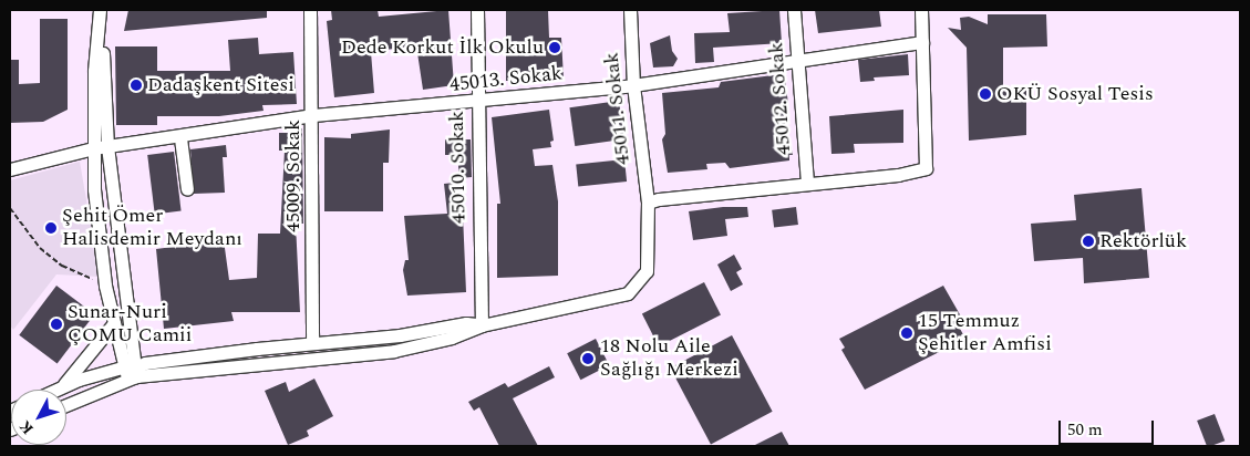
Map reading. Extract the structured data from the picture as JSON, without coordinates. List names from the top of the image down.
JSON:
{
  "streets": {
    "street": [
      "45013. Sokak",
      "45012. Sokak",
      "45011. Sokak",
      "45010. Sokak",
      "45009. Sokak"
    ]
  },
  "crossings": [
    ["45013. Sokak", "45012. Sokak"],
    ["45013. Sokak", "45011. Sokak"],
    ["45013. Sokak", "45010. Sokak"],
    ["45013. Sokak", "45009. Sokak"],
    ["45011. Sokak", "45010. Sokak"]
  ],
  "places": [
    "Dede Korkut İlk Okulu",
    "Dadaşkent Sitesi",
    "OKÜ Sosyal Tesis",
    "Şehit Ömer Halisdemir Meydanı",
    "Rektörlük",
    "Sunar-Nuri ÇOMU Camii",
    "15 Temmuz Şehitler Amfisi",
    "18 Nolu Aile Sağlığı Merkezi"
  ],
  "scale_bar": "50 m",
  "north": "bottom left"
}
